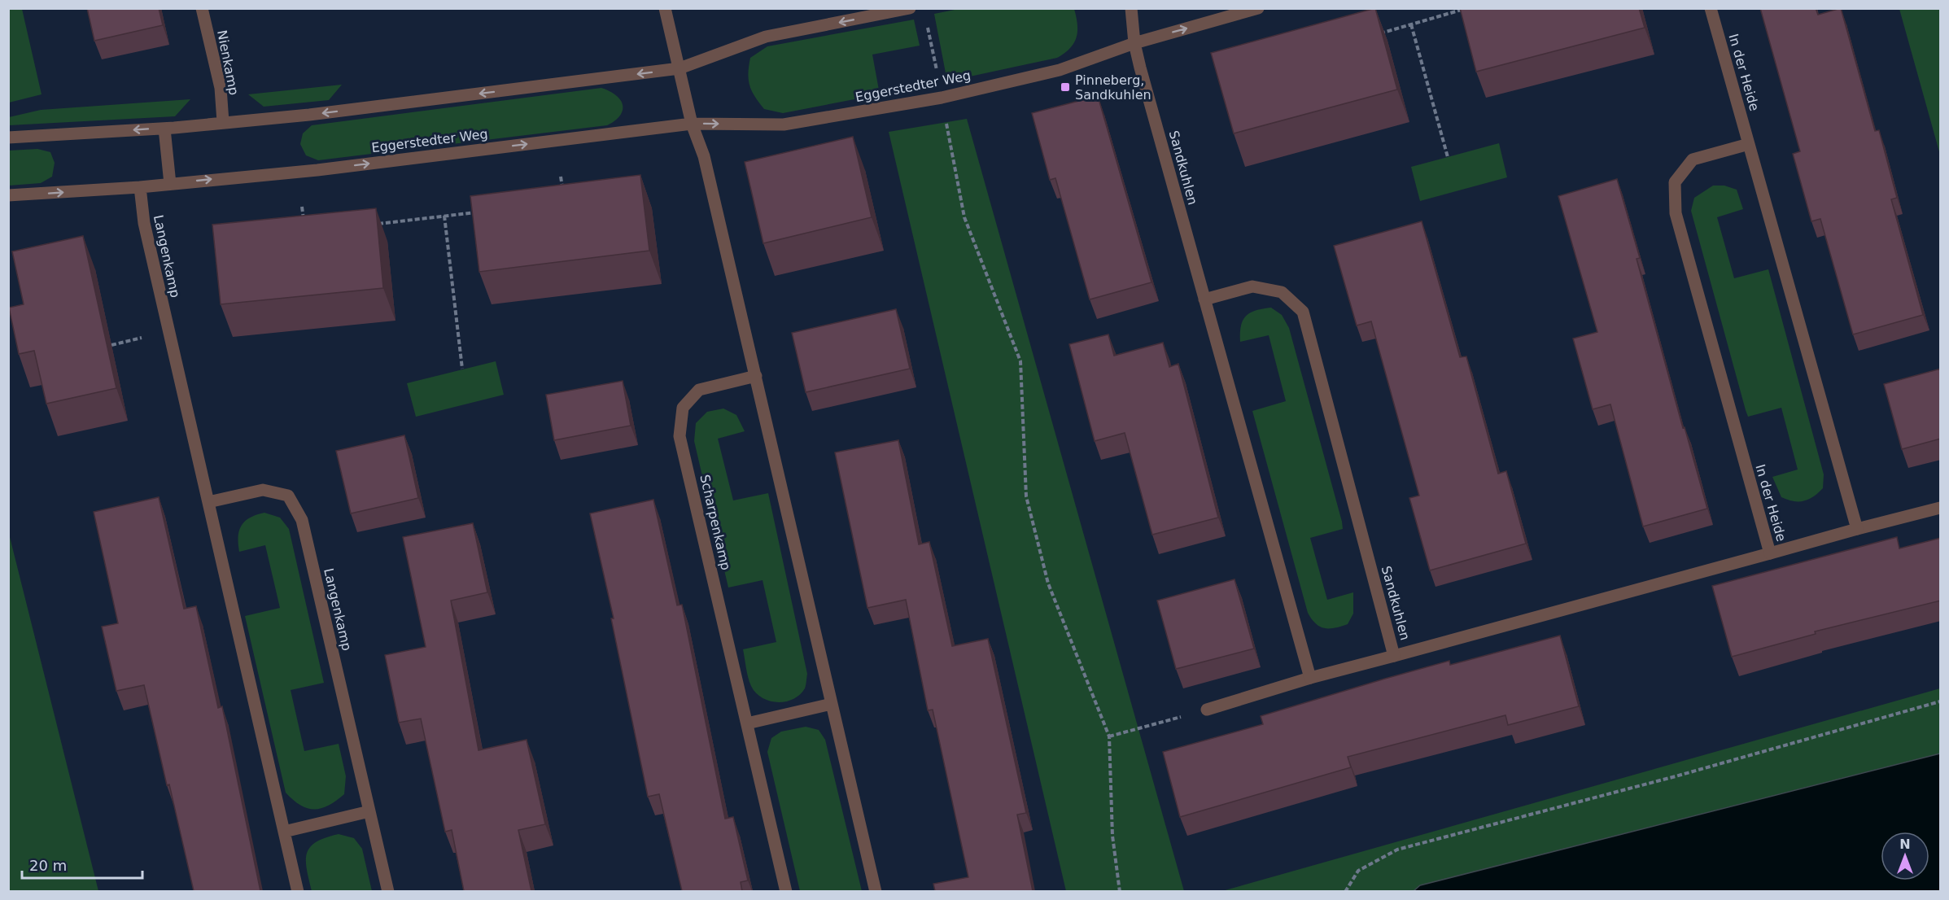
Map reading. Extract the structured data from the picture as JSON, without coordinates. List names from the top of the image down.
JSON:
{
  "streets": {
    "street": [
      "Nienkamp",
      "In der Heide",
      "Eggerstedter Weg",
      "Sandkuhlen",
      "Langenkamp",
      "Scharpenkamp"
    ]
  },
  "crossings": [
    ["Eggerstedter Weg", "Sandkuhlen"],
    ["Eggerstedter Weg", "Langenkamp"]
  ],
  "places": {
    "transit": ["Pinneberg, Sandkuhlen"]
  },
  "scale_bar": "20 m",
  "north": "top"
}
